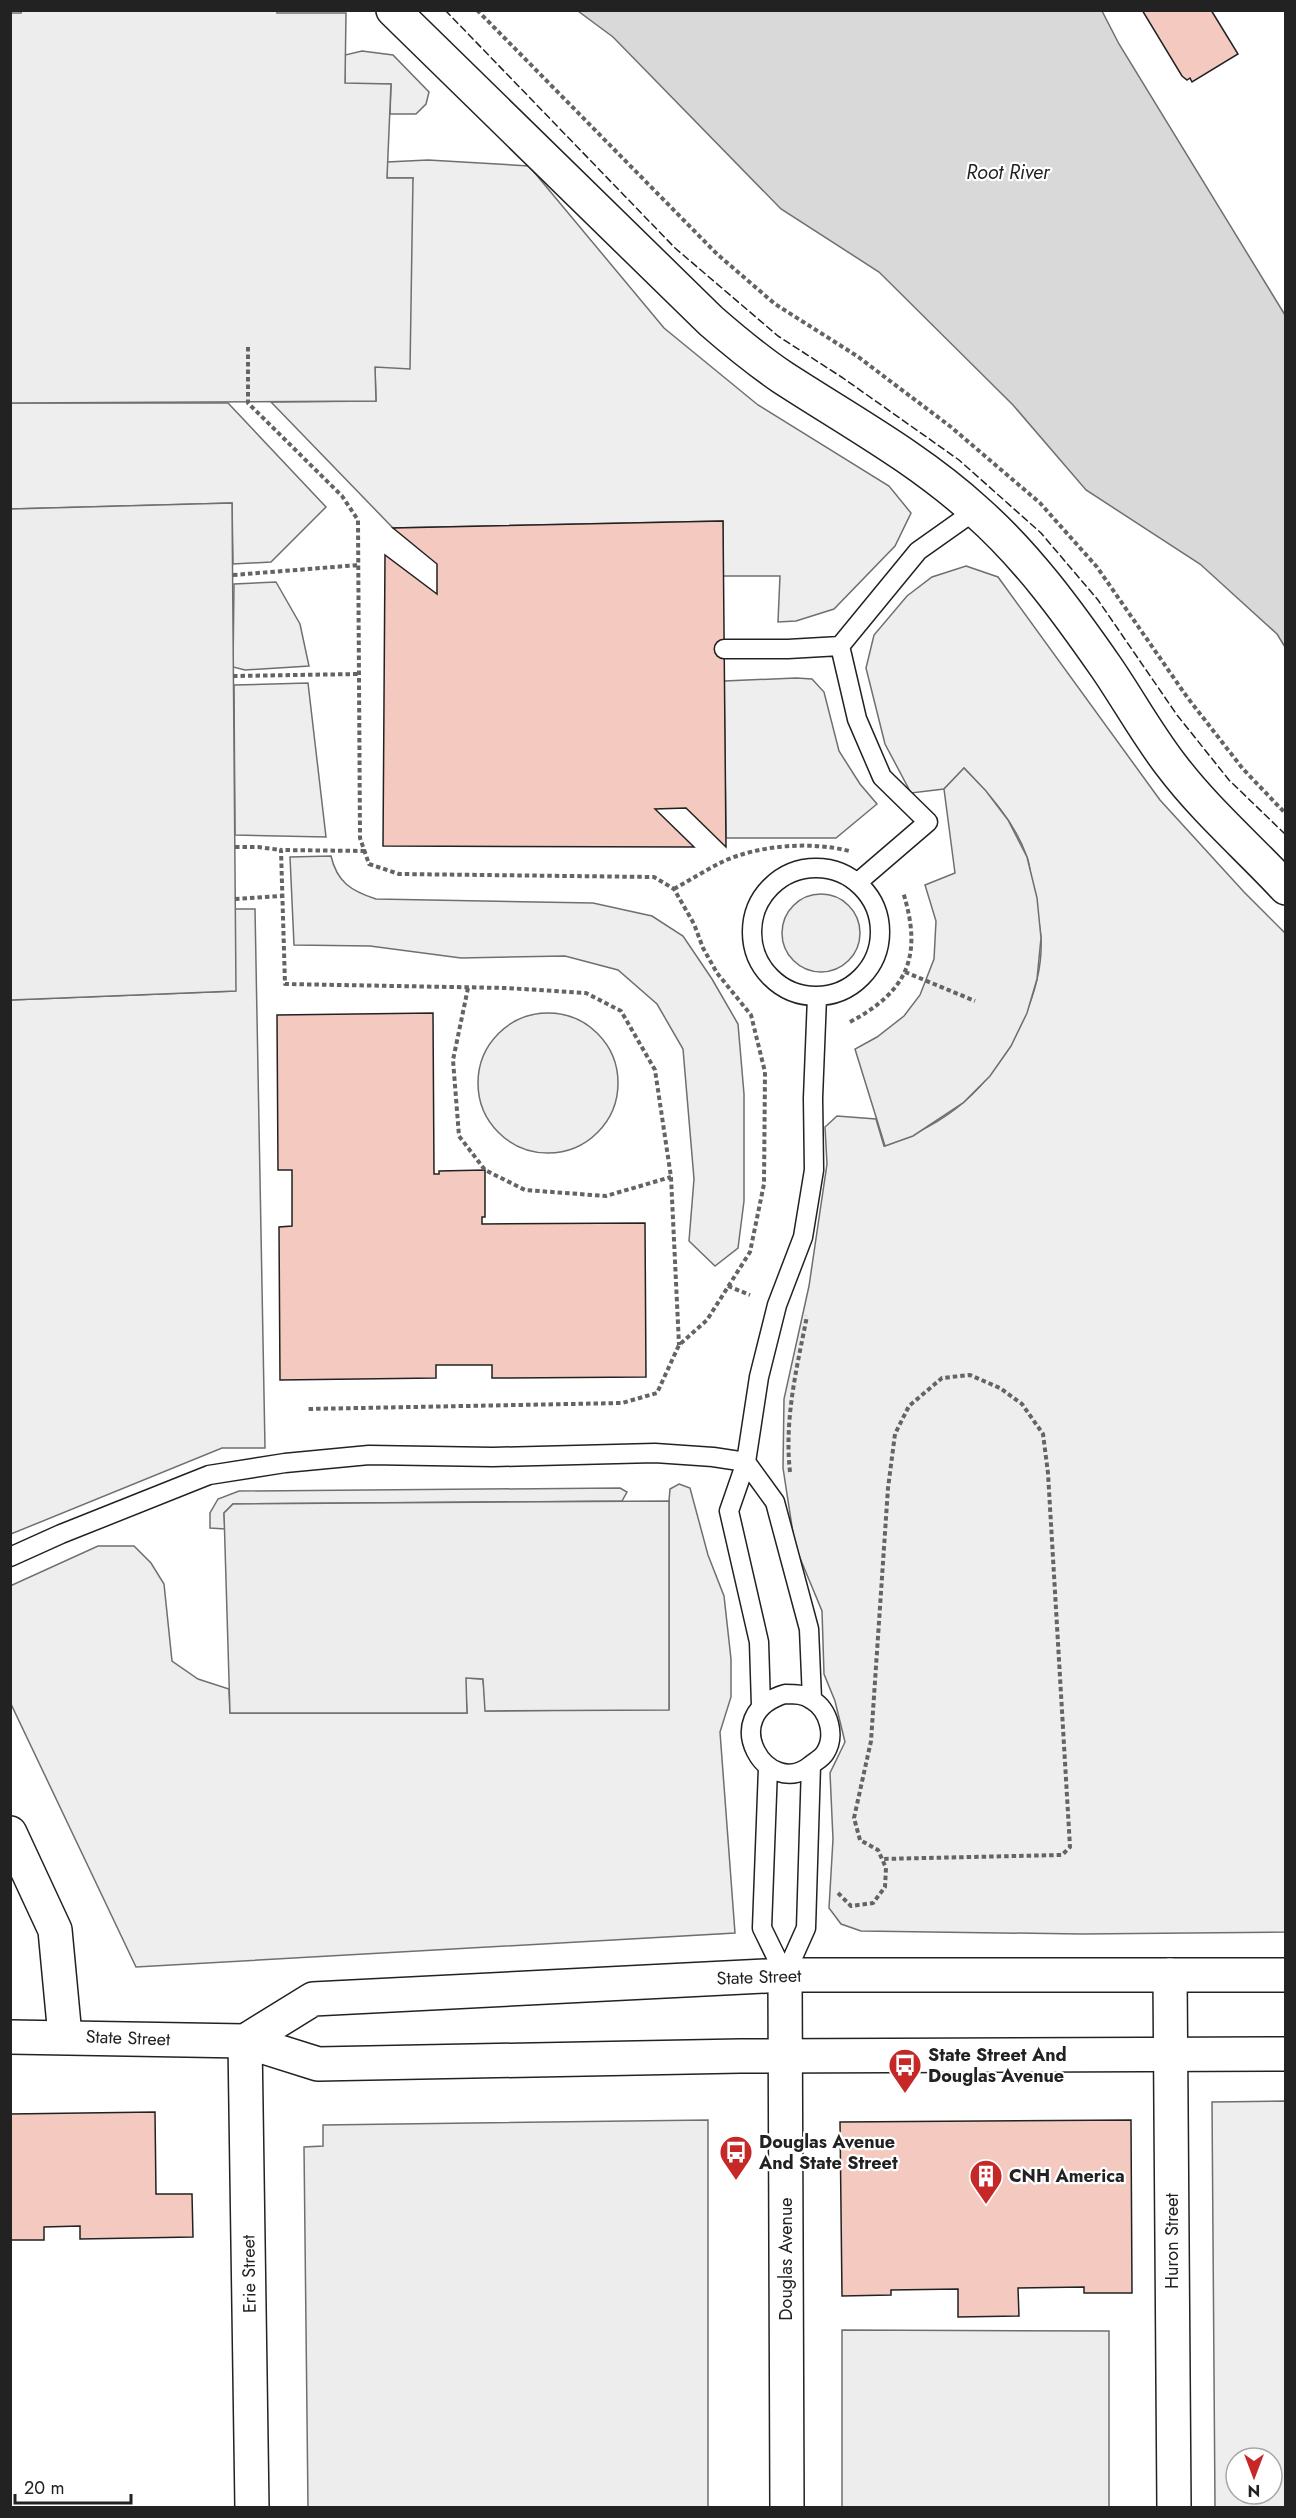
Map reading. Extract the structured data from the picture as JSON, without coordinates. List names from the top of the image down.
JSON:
{
  "streets": {
    "main road": [
      "State Street",
      "Huron Street",
      "Douglas Avenue",
      "Erie Street"
    ]
  },
  "crossings": [
    ["State Street", "Huron Street"],
    ["State Street", "Douglas Avenue"],
    ["State Street", "Erie Street"]
  ],
  "water": ["Root River"],
  "places": {
    "bus stop": ["State Street And Douglas Avenue", "Douglas Avenue And State Street"],
    "building": ["CNH America"]
  },
  "scale_bar": "20 m",
  "north": "bottom"
}
